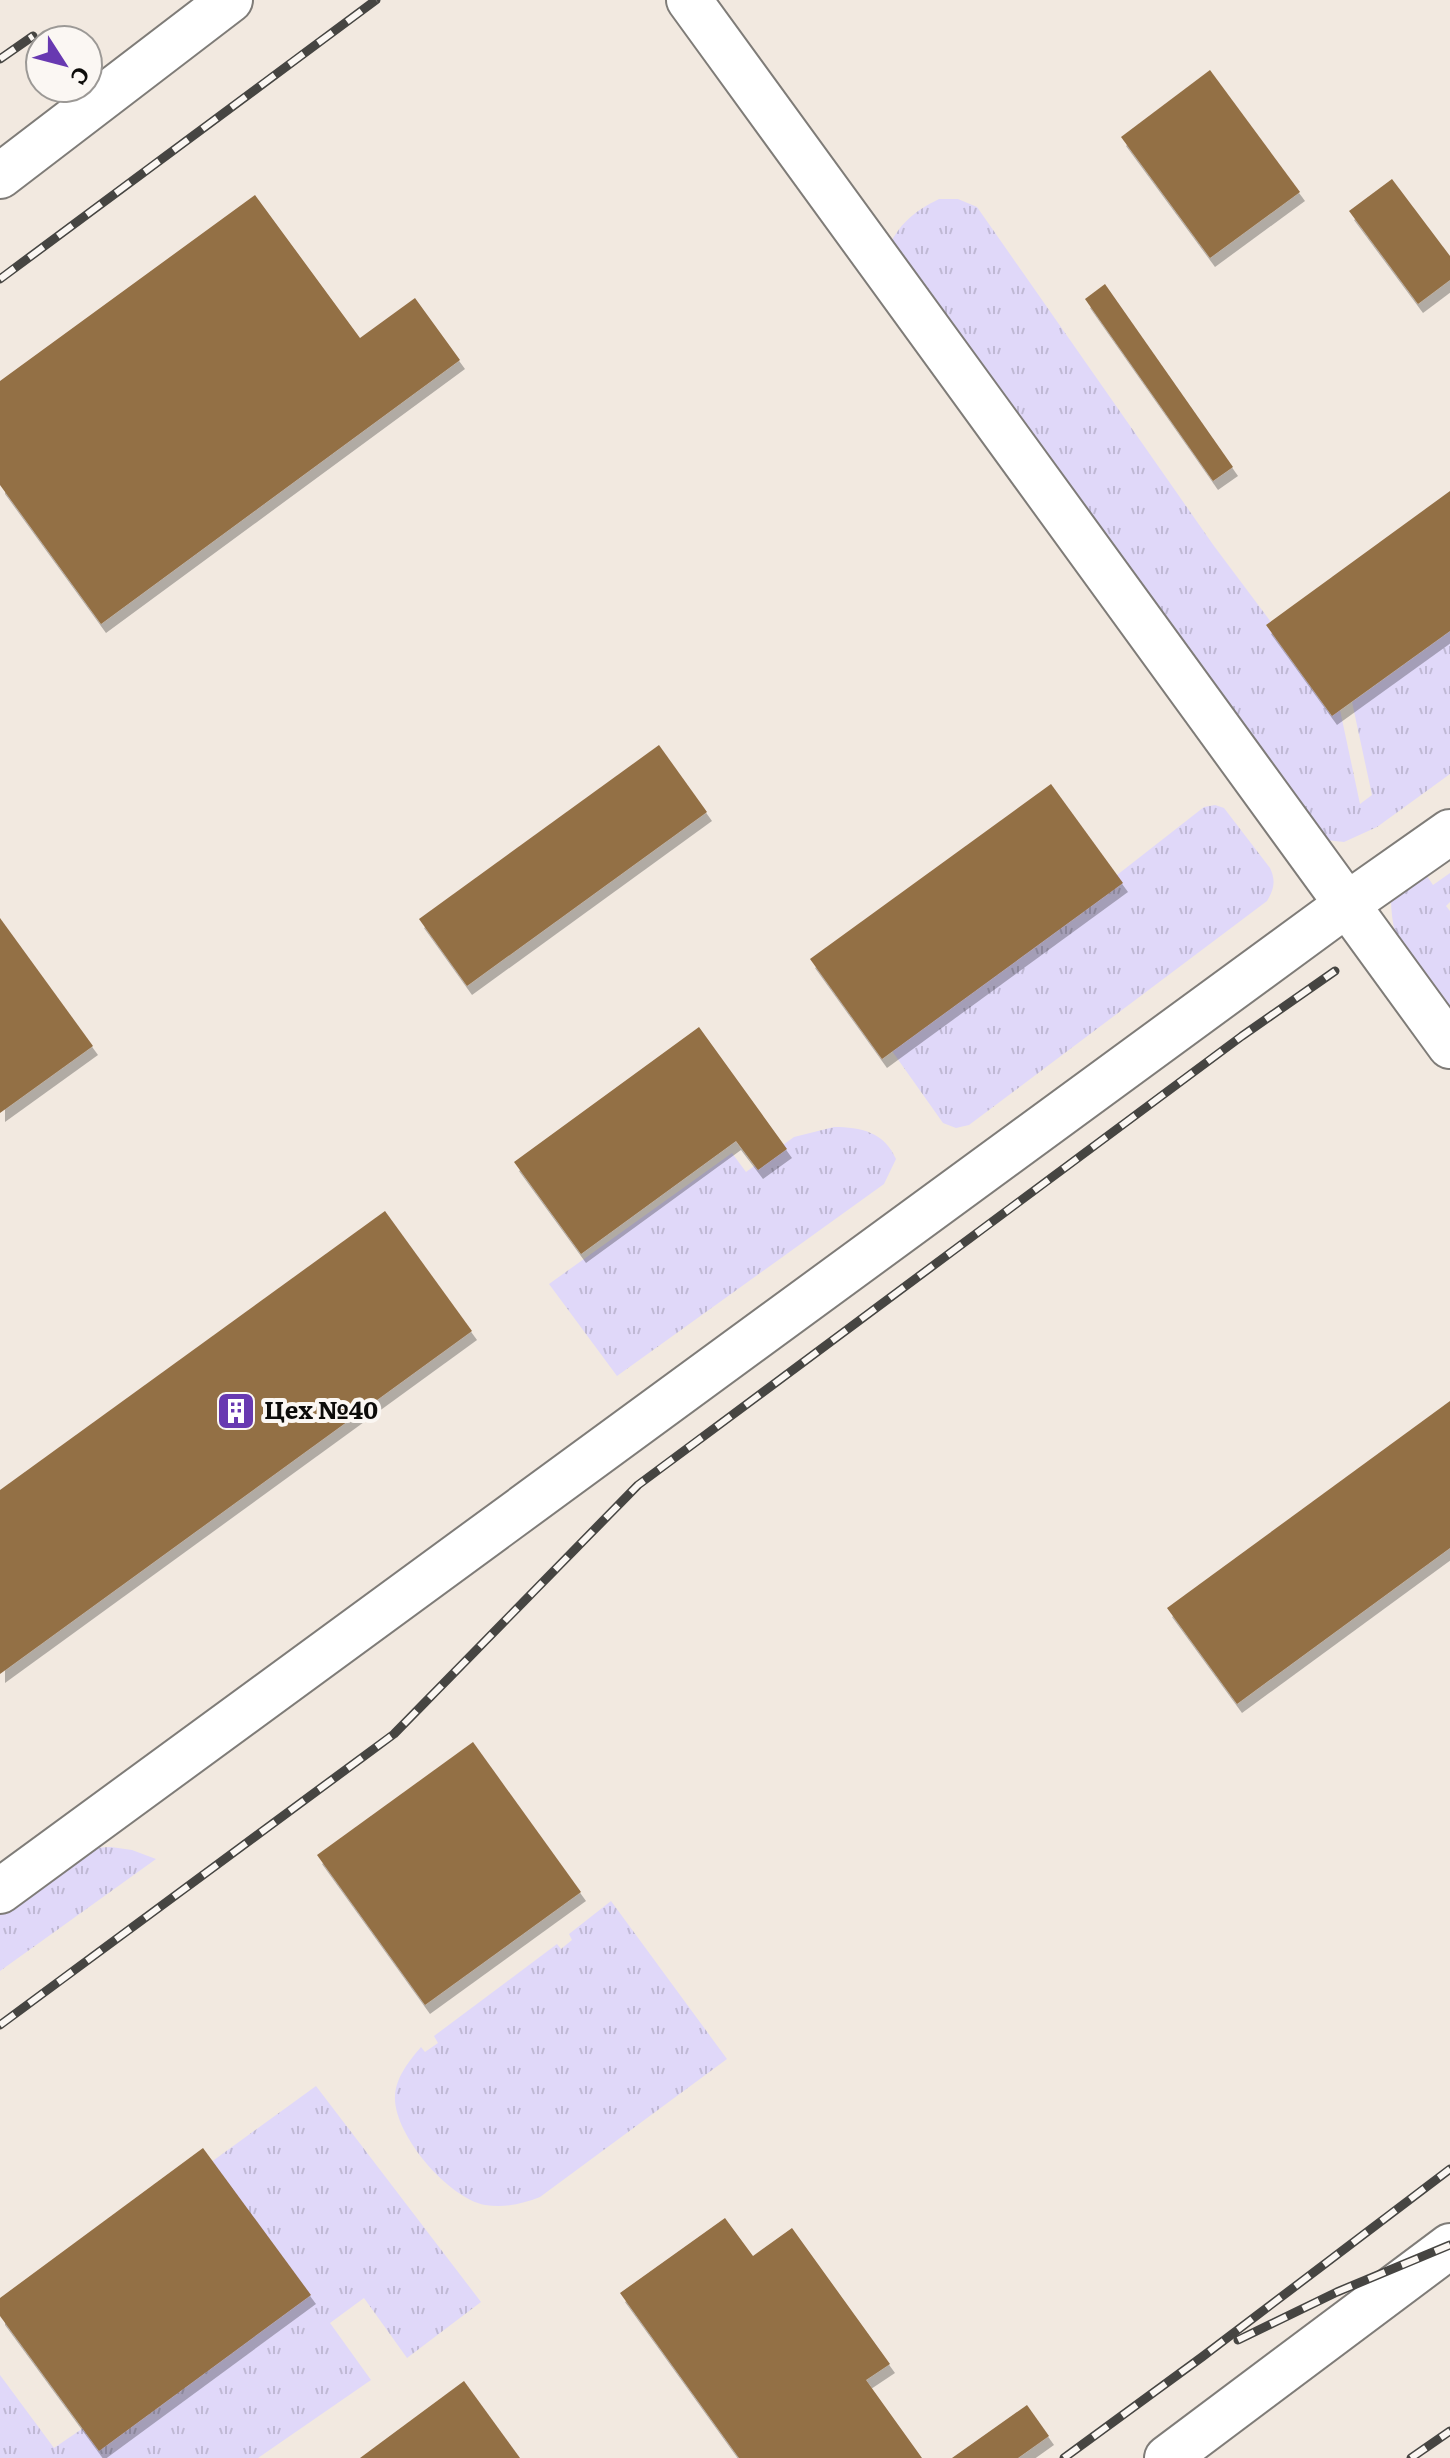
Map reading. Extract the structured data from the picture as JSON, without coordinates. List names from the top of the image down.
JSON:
{
  "places": {
    "building": ["Цех №40"]
  },
  "north": "bottom right"
}
